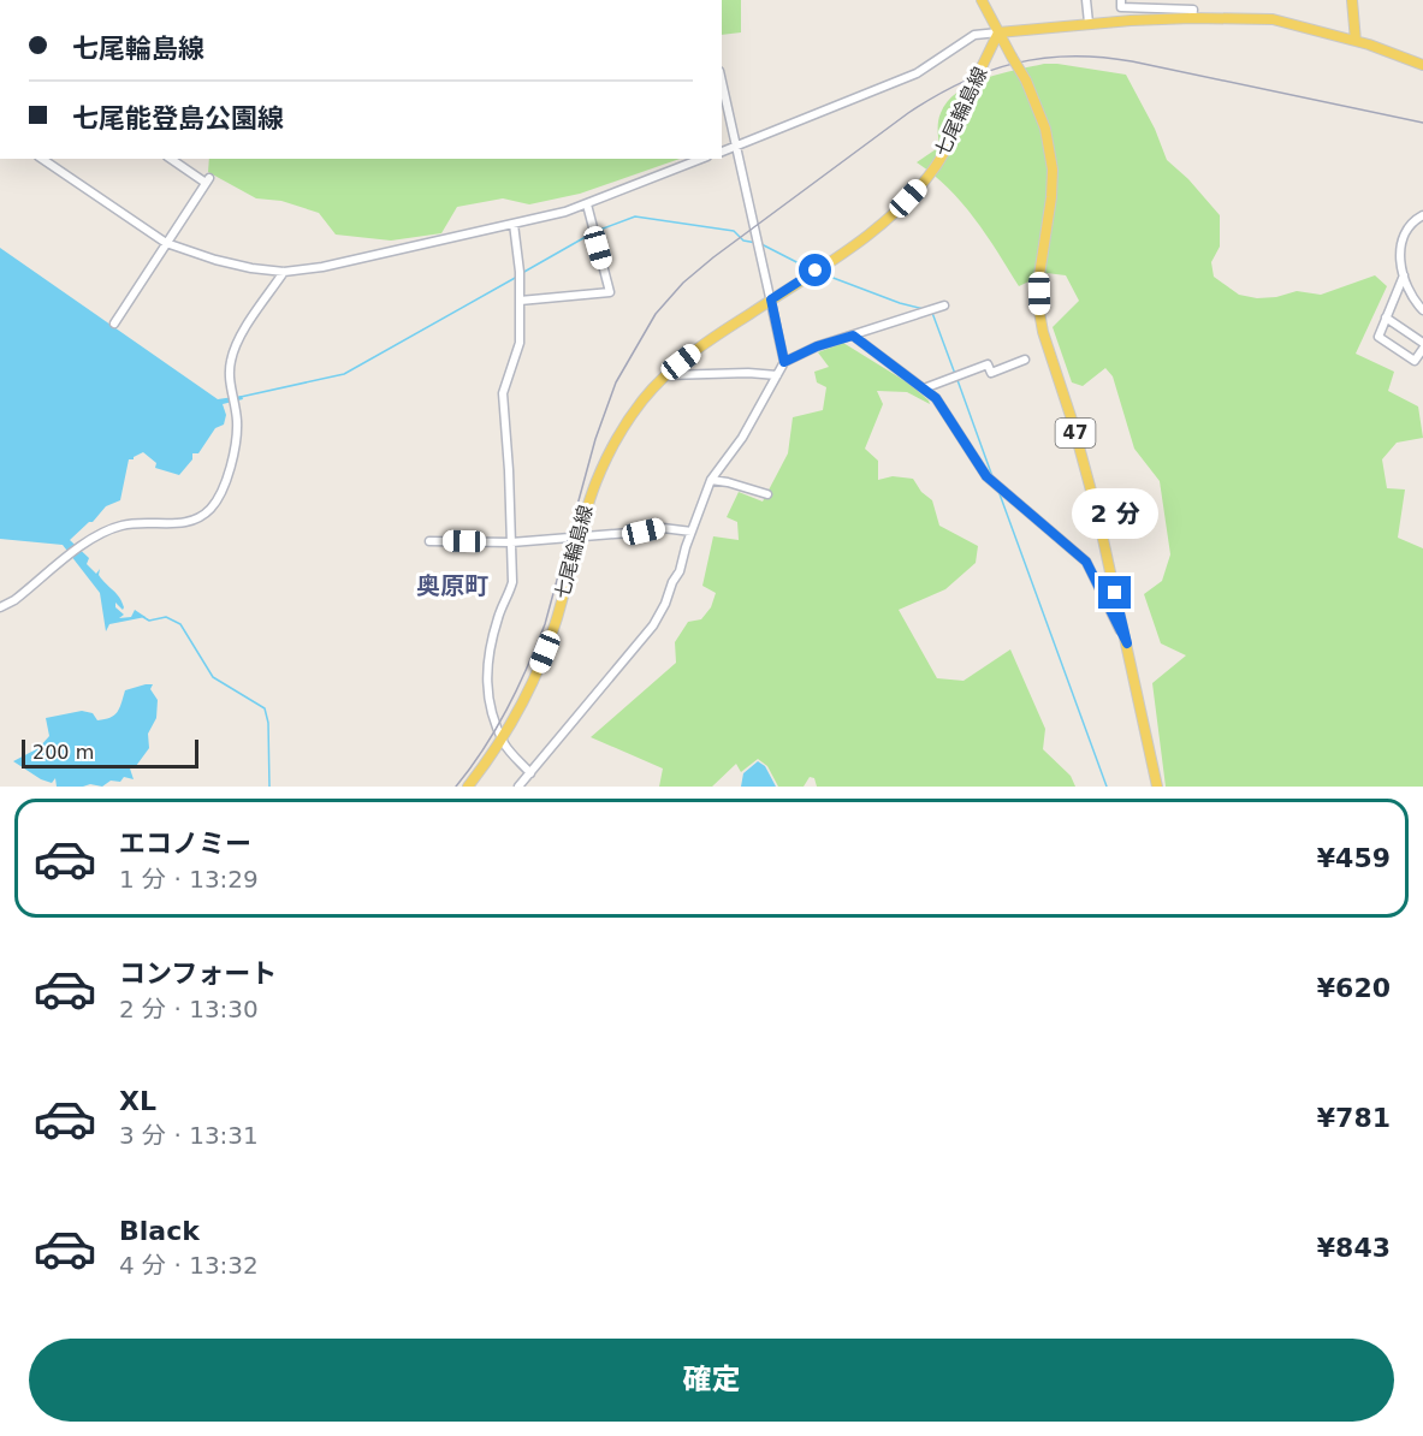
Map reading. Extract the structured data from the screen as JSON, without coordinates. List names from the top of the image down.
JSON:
{
  "streets": {
    "main road": ["七尾輪島線", "47"]
  },
  "crossings": [
    ["七尾輪島線", "47"]
  ],
  "districts": ["奥原町"],
  "scale_bar": "200 m",
  "page": {
    "banner": ["七尾輪島線", "七尾能登島公園線"],
    "bubble": "2 分",
    "scale": "200 m",
    "list": [
      {
        "name": "エコノミー",
        "note": "1 分 · 13:29",
        "value": "¥459"
      },
      {
        "name": "コンフォート",
        "note": "2 分 · 13:30",
        "value": "¥620"
      },
      {
        "name": "XL",
        "note": "3 分 · 13:31",
        "value": "¥781"
      },
      {
        "name": "Black",
        "note": "4 分 · 13:32",
        "value": "¥843"
      }
    ],
    "buttons": "確定"
  }
}
